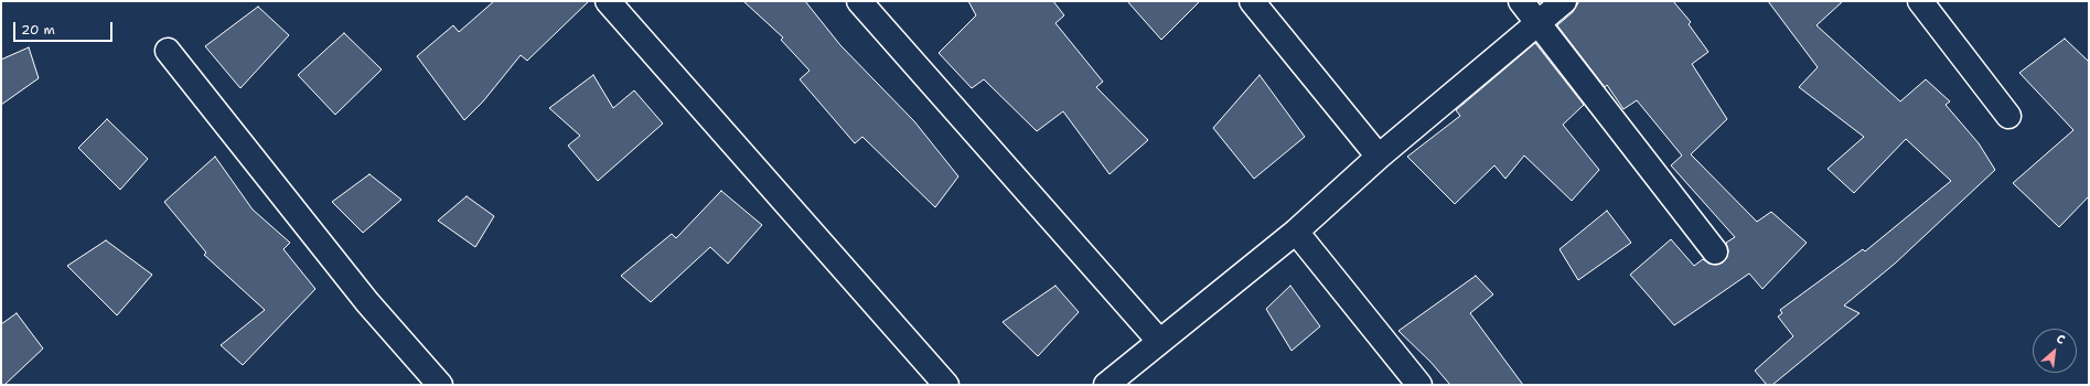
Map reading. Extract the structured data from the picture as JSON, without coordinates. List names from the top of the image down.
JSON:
{
  "scale_bar": "20 m",
  "north": "top right"
}
